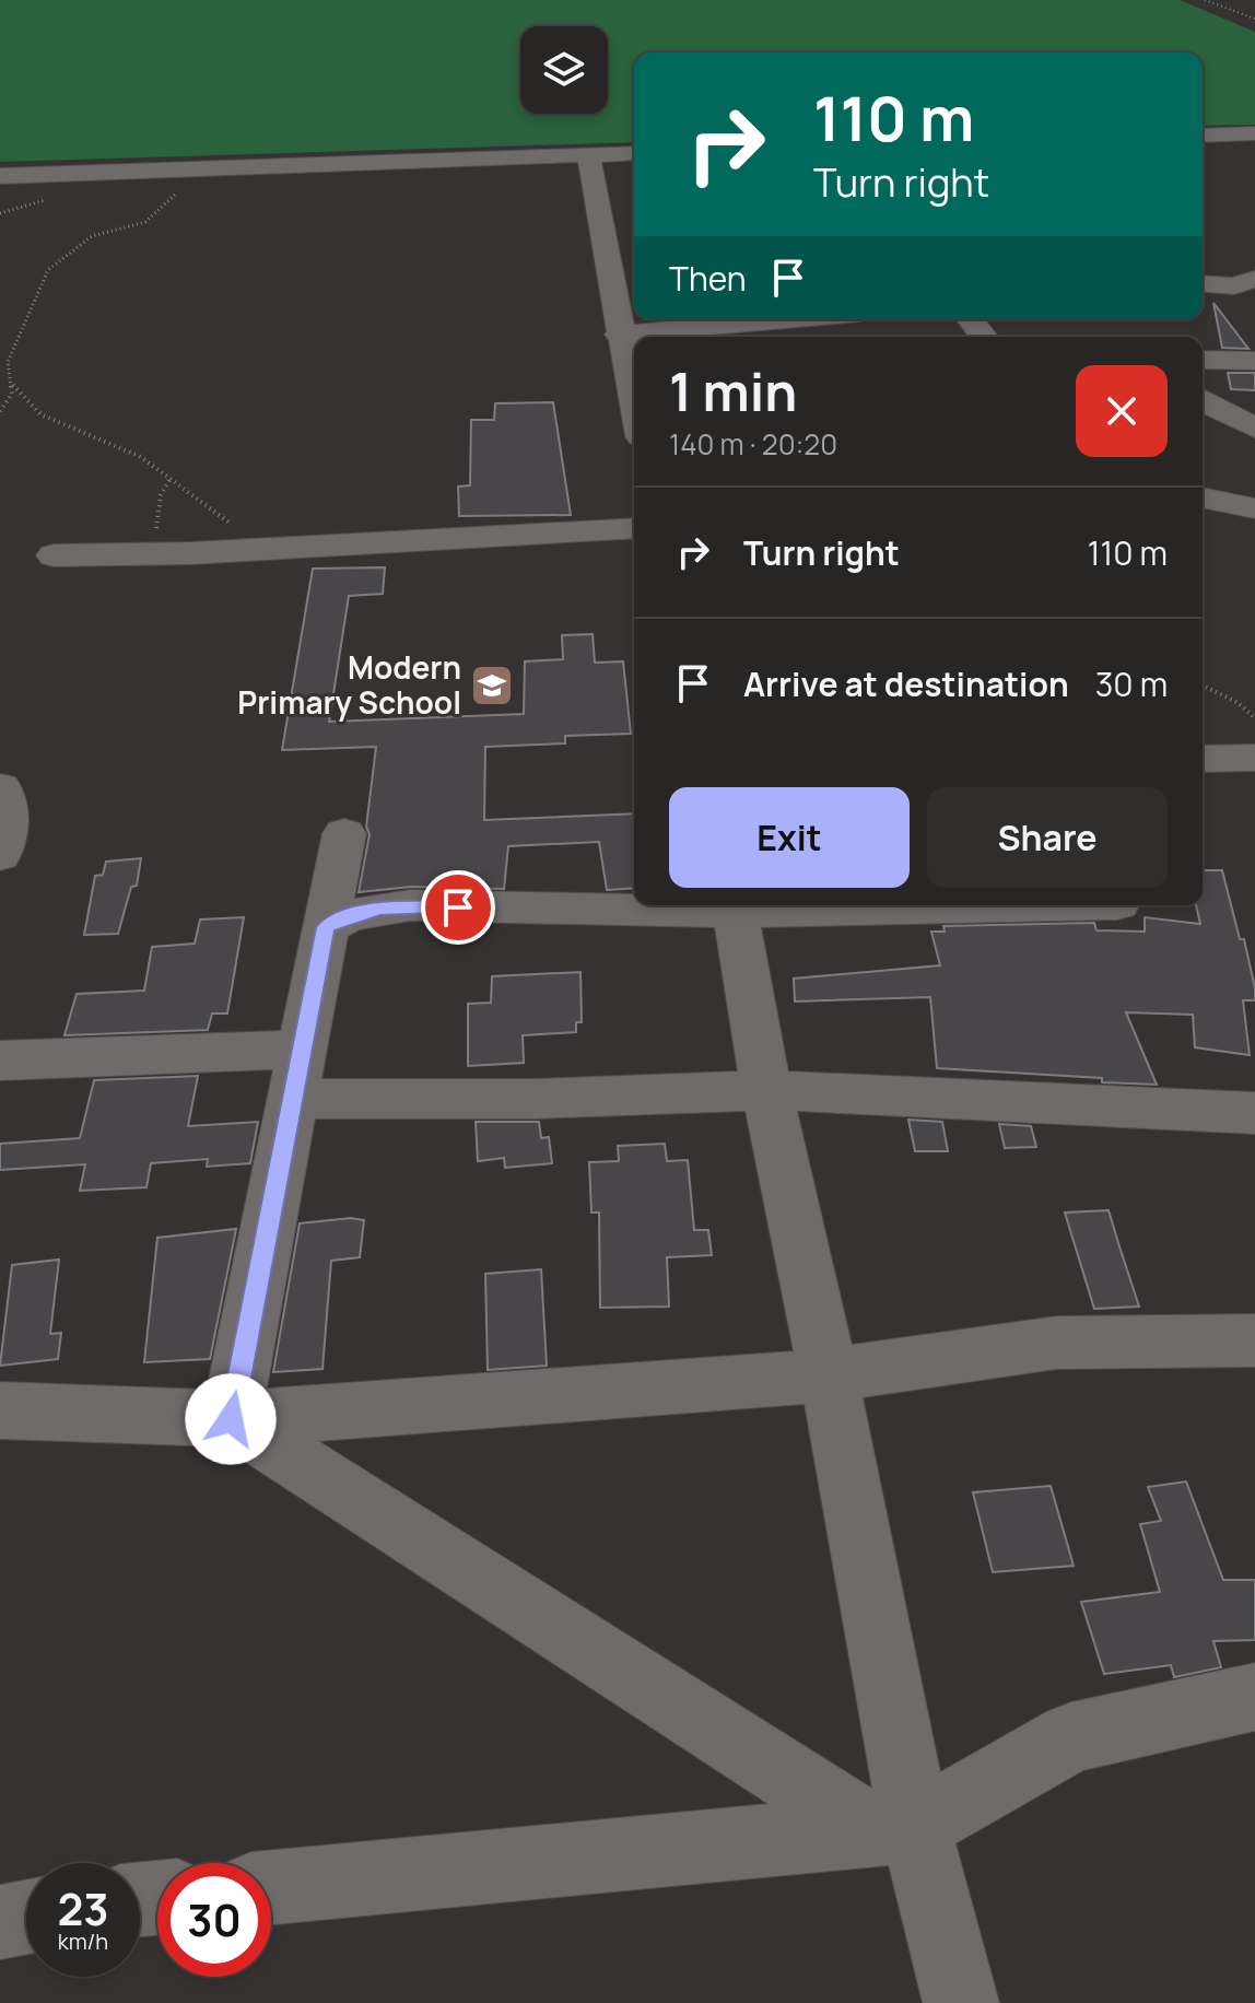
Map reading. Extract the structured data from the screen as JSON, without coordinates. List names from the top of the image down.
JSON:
{
  "places": {
    "school or university": ["Modern Primary School"]
  },
  "page": {
    "turn": ["110 m", "Turn right"],
    "then": "Then",
    "heading": ["1 min", "140 m · 20:20"],
    "list": [
      {
        "name": "Turn right",
        "value": "110 m"
      },
      {
        "name": "Arrive at destination",
        "value": "30 m"
      }
    ],
    "buttons": ["Exit", "Share"],
    "speed": "23 km/h",
    "limit": "30"
  }
}
